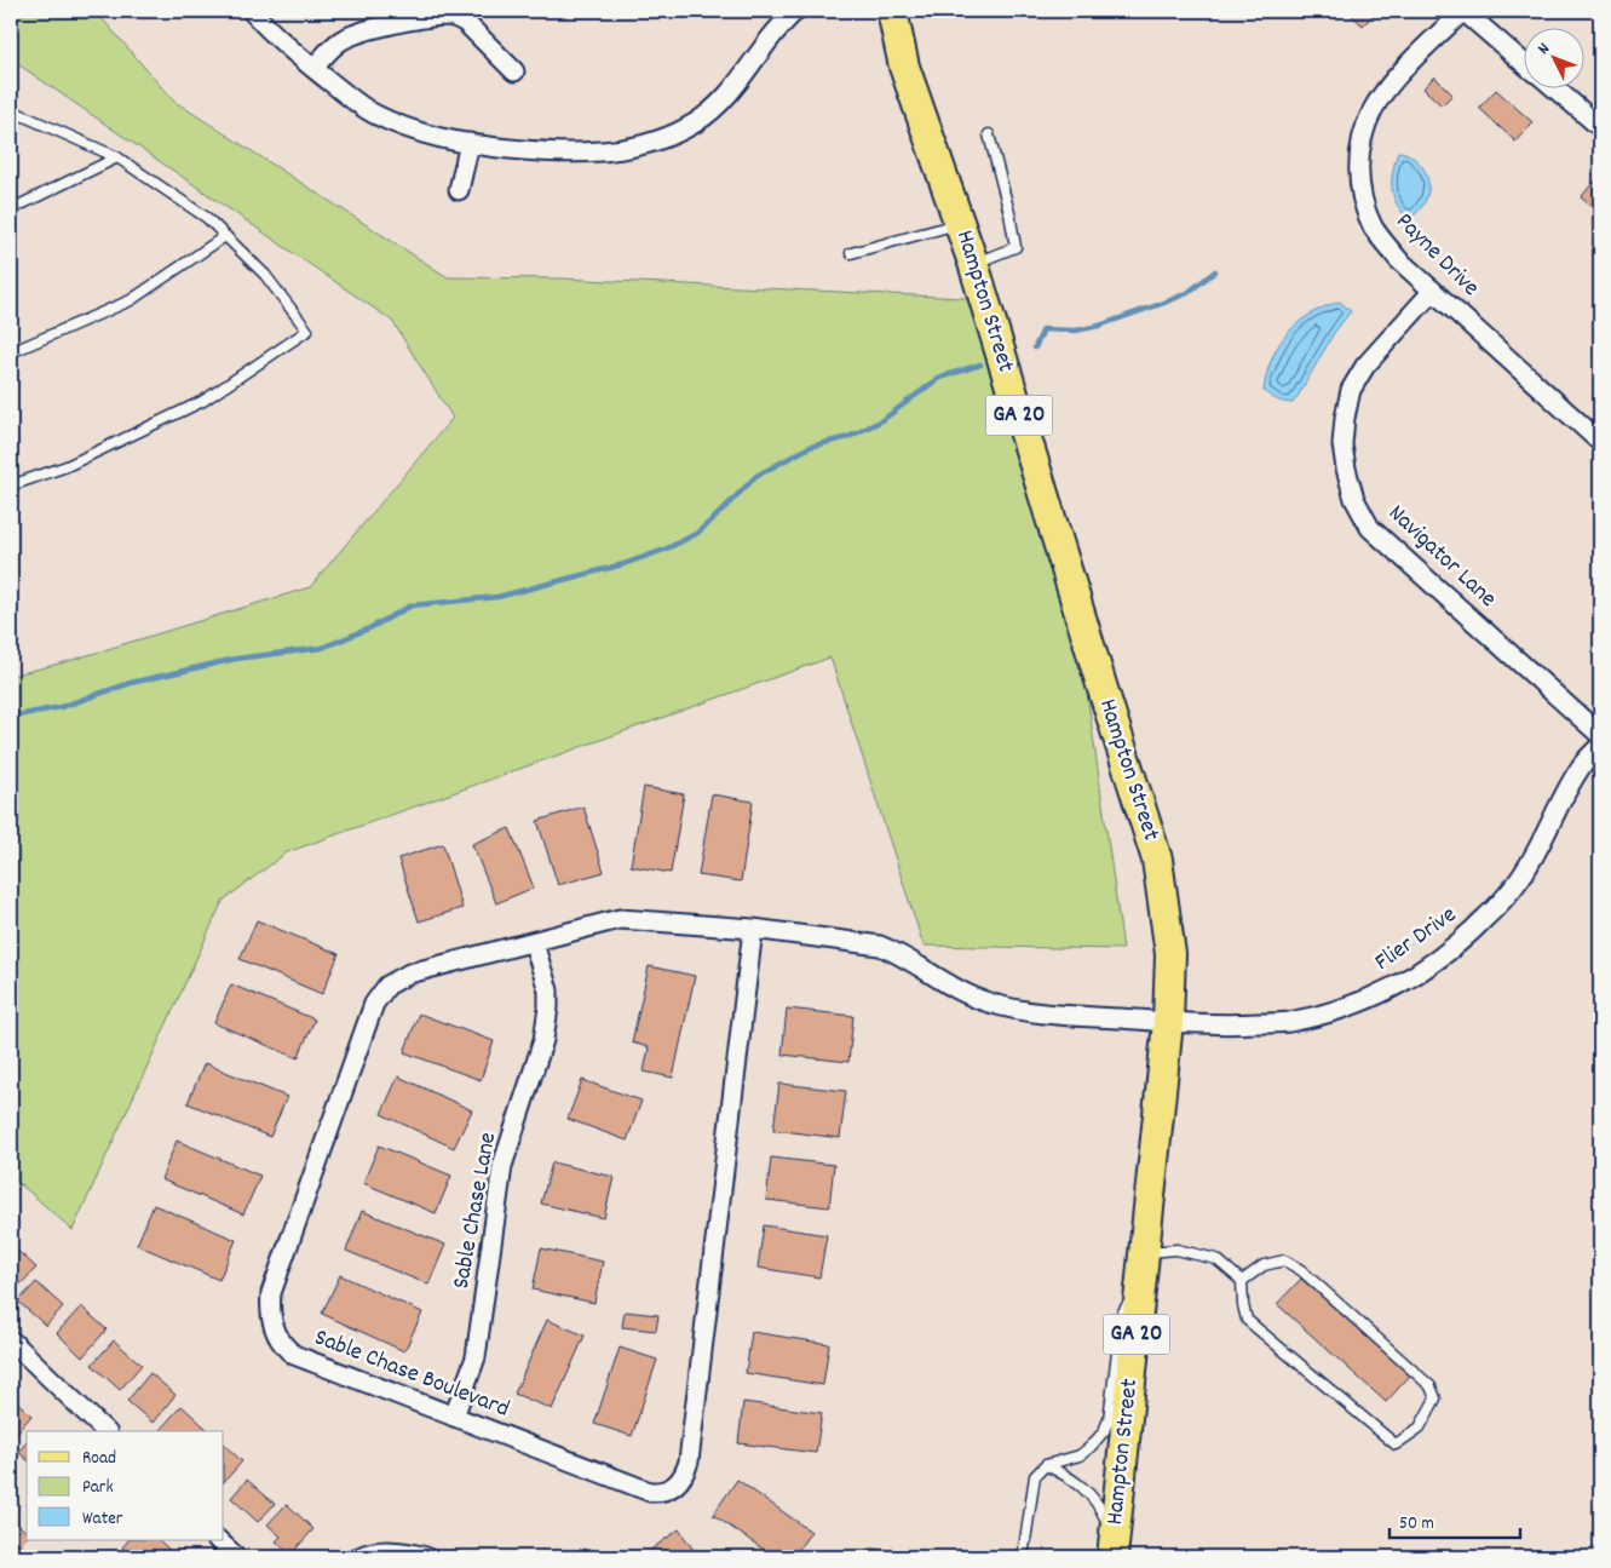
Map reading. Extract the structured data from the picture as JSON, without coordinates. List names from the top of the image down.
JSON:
{
  "streets": {
    "main road": ["Hampton Street", "GA 20"],
    "street": [
      "Payne Drive",
      "Navigator Lane",
      "Flier Drive",
      "Sable Chase Lane",
      "Sable Chase Boulevard"
    ]
  },
  "crossings": [
    ["Payne Drive", "Navigator Lane"],
    ["Hampton Street", "Flier Drive"],
    ["Hampton Street", "Sable Chase Boulevard"],
    ["Flier Drive", "Sable Chase Boulevard"],
    ["Sable Chase Lane", "Sable Chase Boulevard"]
  ],
  "legend": ["Road", "Park", "Water"],
  "scale_bar": "50 m",
  "north": "top left"
}
